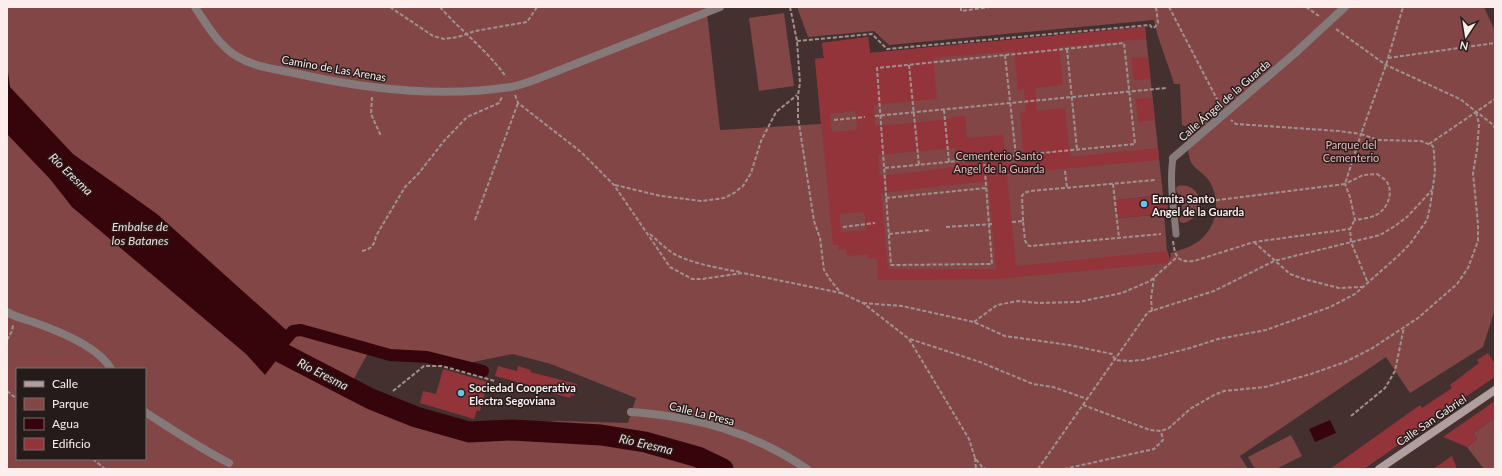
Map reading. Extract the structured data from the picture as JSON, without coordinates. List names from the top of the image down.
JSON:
{
  "streets": {
    "main road": ["Calle San Gabriel"],
    "street": ["Camino de Las Arenas", "Calle Ángel de la Guarda", "Calle La Presa"]
  },
  "water": ["Río Eresma", "Embalse de los Batanes"],
  "parks": ["Parque del Cementerio", "Cementerio Santo Angel de la Guarda"],
  "places": ["Ermita Santo Angel de la Guarda", "Sociedad Cooperativa Electra Segoviana"],
  "legend": [
    "Calle",
    "Parque",
    "Agua",
    "Edificio"
  ],
  "north": "bottom"
}
